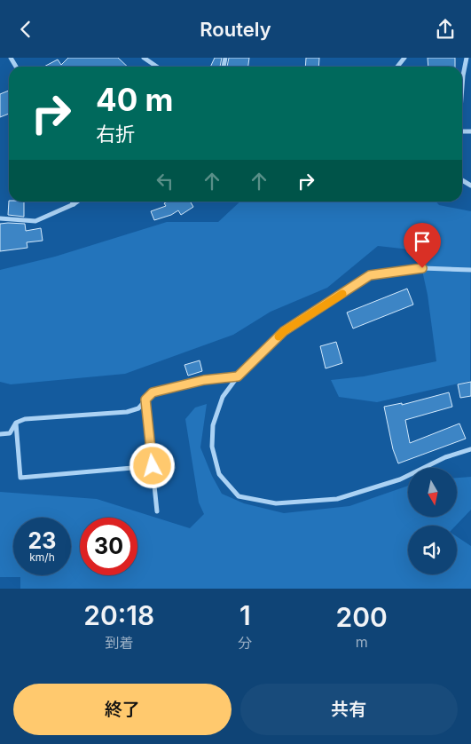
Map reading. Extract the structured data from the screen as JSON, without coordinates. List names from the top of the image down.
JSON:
{
  "north": "bottom",
  "page": {
    "header": "Routely",
    "turn": ["40 m", "右折"],
    "speed": "23 km/h",
    "limit": "30",
    "eta": [
      "20:18",
      "到着",
      "1",
      "分",
      "200",
      "m"
    ],
    "buttons": ["終了", "共有"]
  }
}
